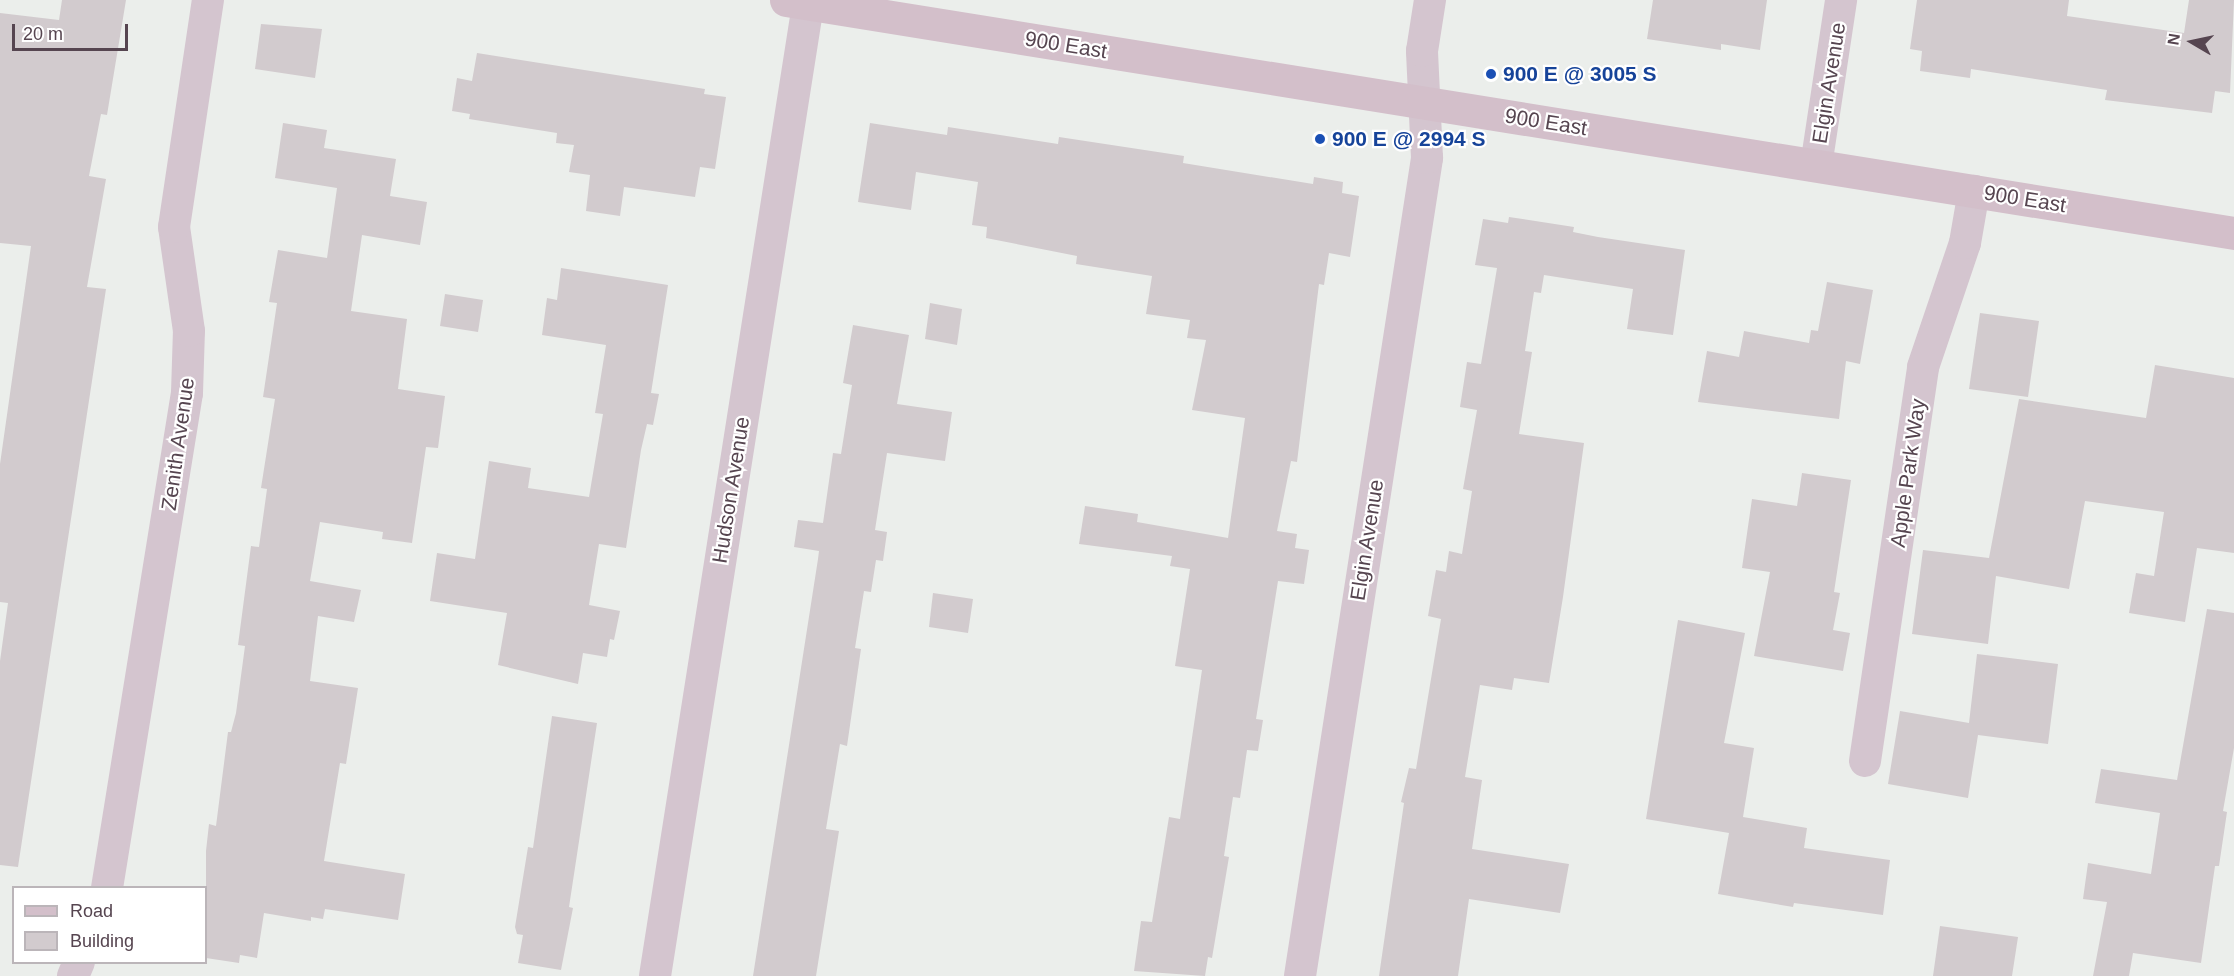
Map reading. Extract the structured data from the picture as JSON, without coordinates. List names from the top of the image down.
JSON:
{
  "streets": {
    "street": [
      "900 East",
      "Elgin Avenue",
      "Zenith Avenue",
      "Apple Park Way",
      "Hudson Avenue"
    ]
  },
  "crossings": [
    ["900 East", "Elgin Avenue"],
    ["900 East", "Apple Park Way"],
    ["900 East", "Hudson Avenue"]
  ],
  "places": ["900 E @ 3005 S", "900 E @ 2994 S"],
  "legend": ["Road", "Building"],
  "scale_bar": "20 m",
  "north": "left"
}
